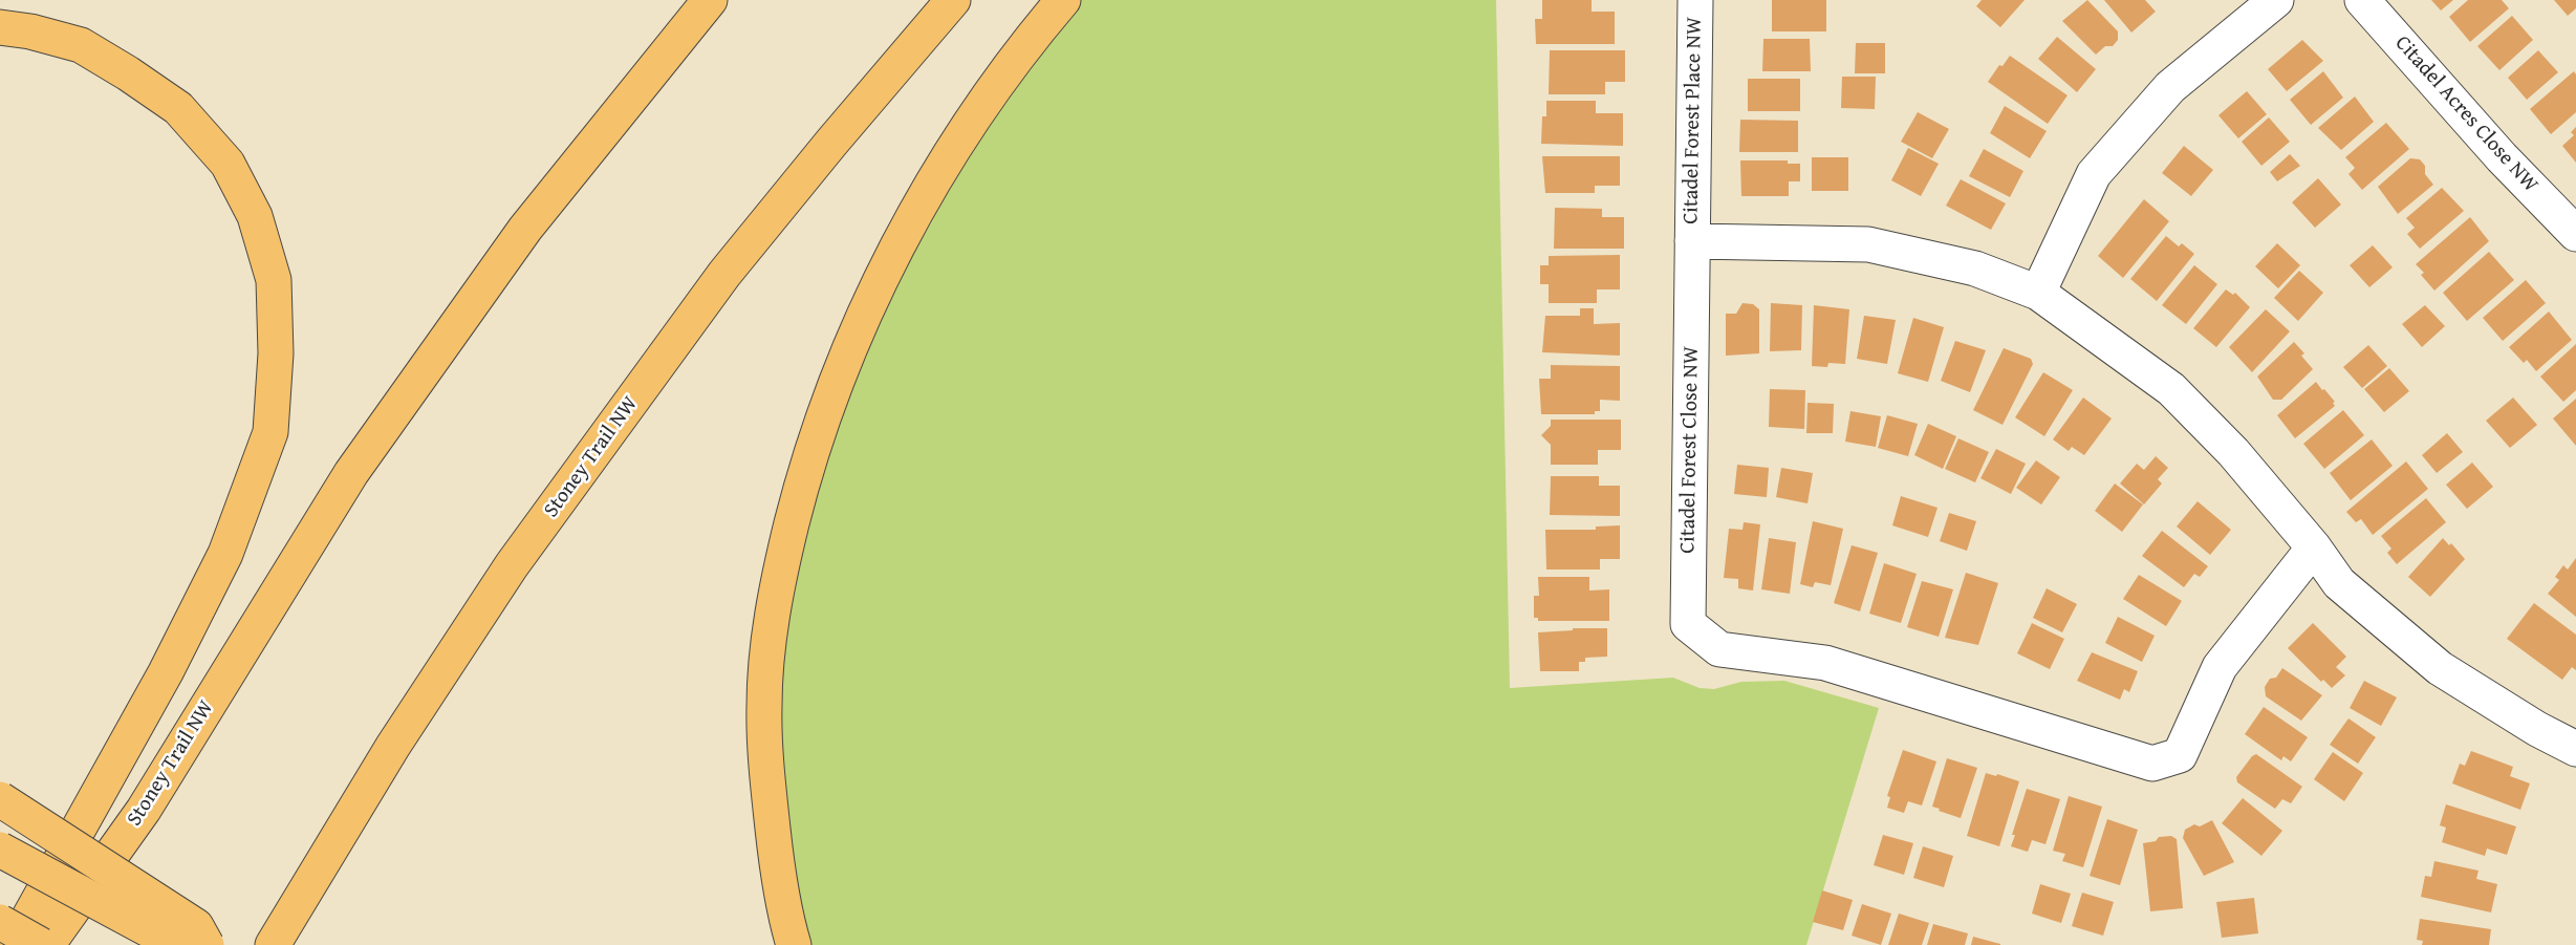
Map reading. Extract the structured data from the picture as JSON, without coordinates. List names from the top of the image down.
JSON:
{
  "streets": {
    "main road": ["Stoney Trail NW"],
    "street": ["Citadel Acres Close NW", "Citadel Forest Place NW", "Citadel Forest Close NW"]
  },
  "crossings": [
    ["Citadel Forest Place NW", "Citadel Forest Close NW"]
  ]
}
